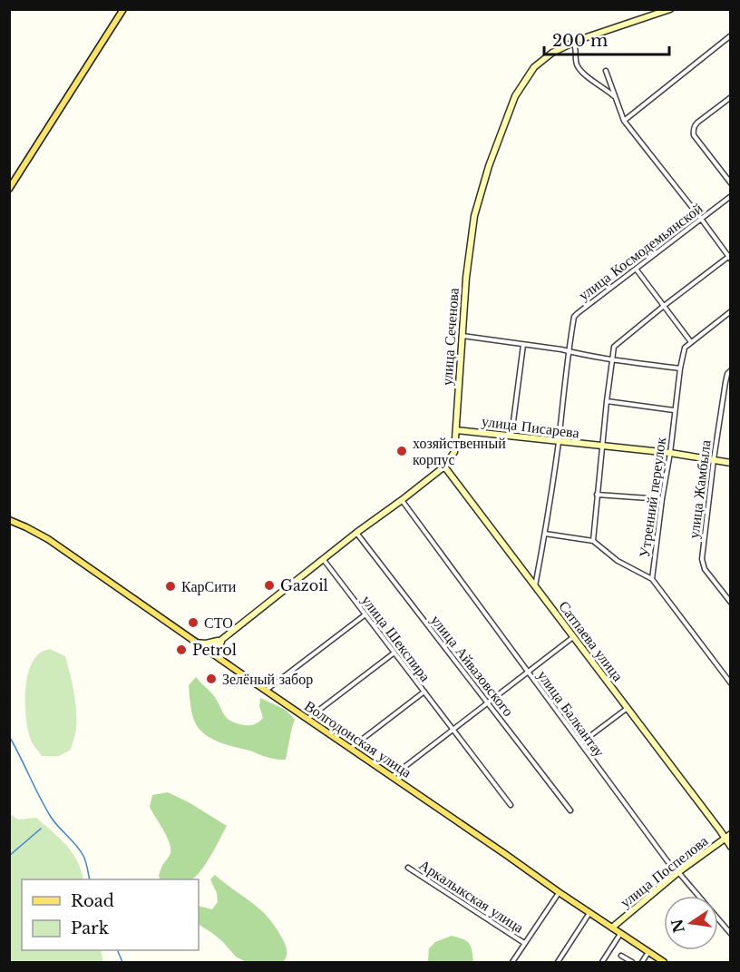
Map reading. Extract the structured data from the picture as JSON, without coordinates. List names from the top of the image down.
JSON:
{
  "streets": {
    "main road": ["Волгодонская улица"],
    "street": [
      "улица Космодемьянской",
      "улица Сеченова",
      "улица Писарева",
      "улица Жамбыла",
      "Утренний переулок",
      "улица Шекспира",
      "Сатпаева улица",
      "улица Айвазовского",
      "улица Балкантау",
      "улица Поспелова",
      "Аркалыкская улица"
    ]
  },
  "crossings": [
    ["улица Космодемьянской", "улица Писарева"],
    ["улица Космодемьянской", "Сатпаева улица"],
    ["улица Сеченова", "улица Писарева"],
    ["улица Сеченова", "улица Шекспира"],
    ["улица Сеченова", "Сатпаева улица"],
    ["улица Сеченова", "улица Айвазовского"],
    ["улица Сеченова", "улица Балкантау"],
    ["улица Сеченова", "Волгодонская улица"],
    ["улица Писарева", "улица Жамбыла"],
    ["улица Писарева", "Утренний переулок"],
    ["Сатпаева улица", "улица Поспелова"],
    ["улица Балкантау", "улица Поспелова"],
    ["Волгодонская улица", "улица Поспелова"]
  ],
  "places": [
    "хозяйственный корпус",
    "Gazoil",
    "КарСити",
    "СТО",
    "Petrol",
    "Зелёный забор"
  ],
  "legend": ["Road", "Park"],
  "scale_bar": "200 m",
  "north": "left"
}
